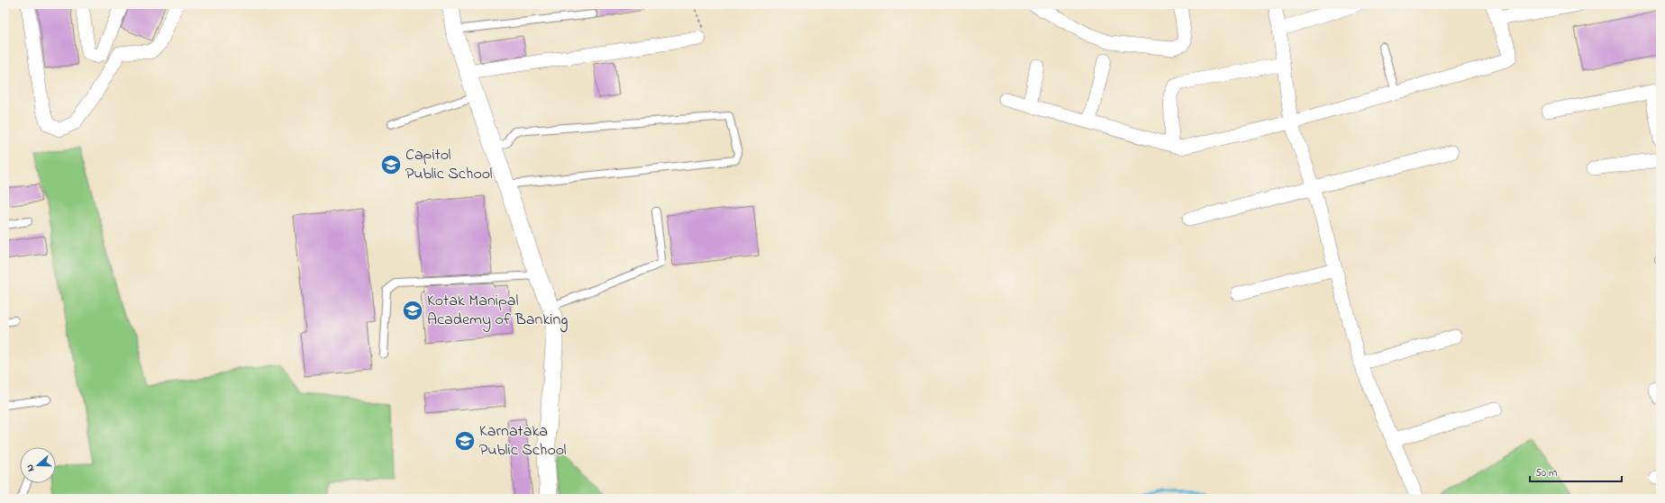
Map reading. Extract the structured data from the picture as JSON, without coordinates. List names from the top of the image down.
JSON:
{
  "places": {
    "school or university": ["Capitol Public School", "Kotak Manipal Academy of Banking", "Karnataka Public School"]
  },
  "scale_bar": "50 m",
  "north": "left"
}
